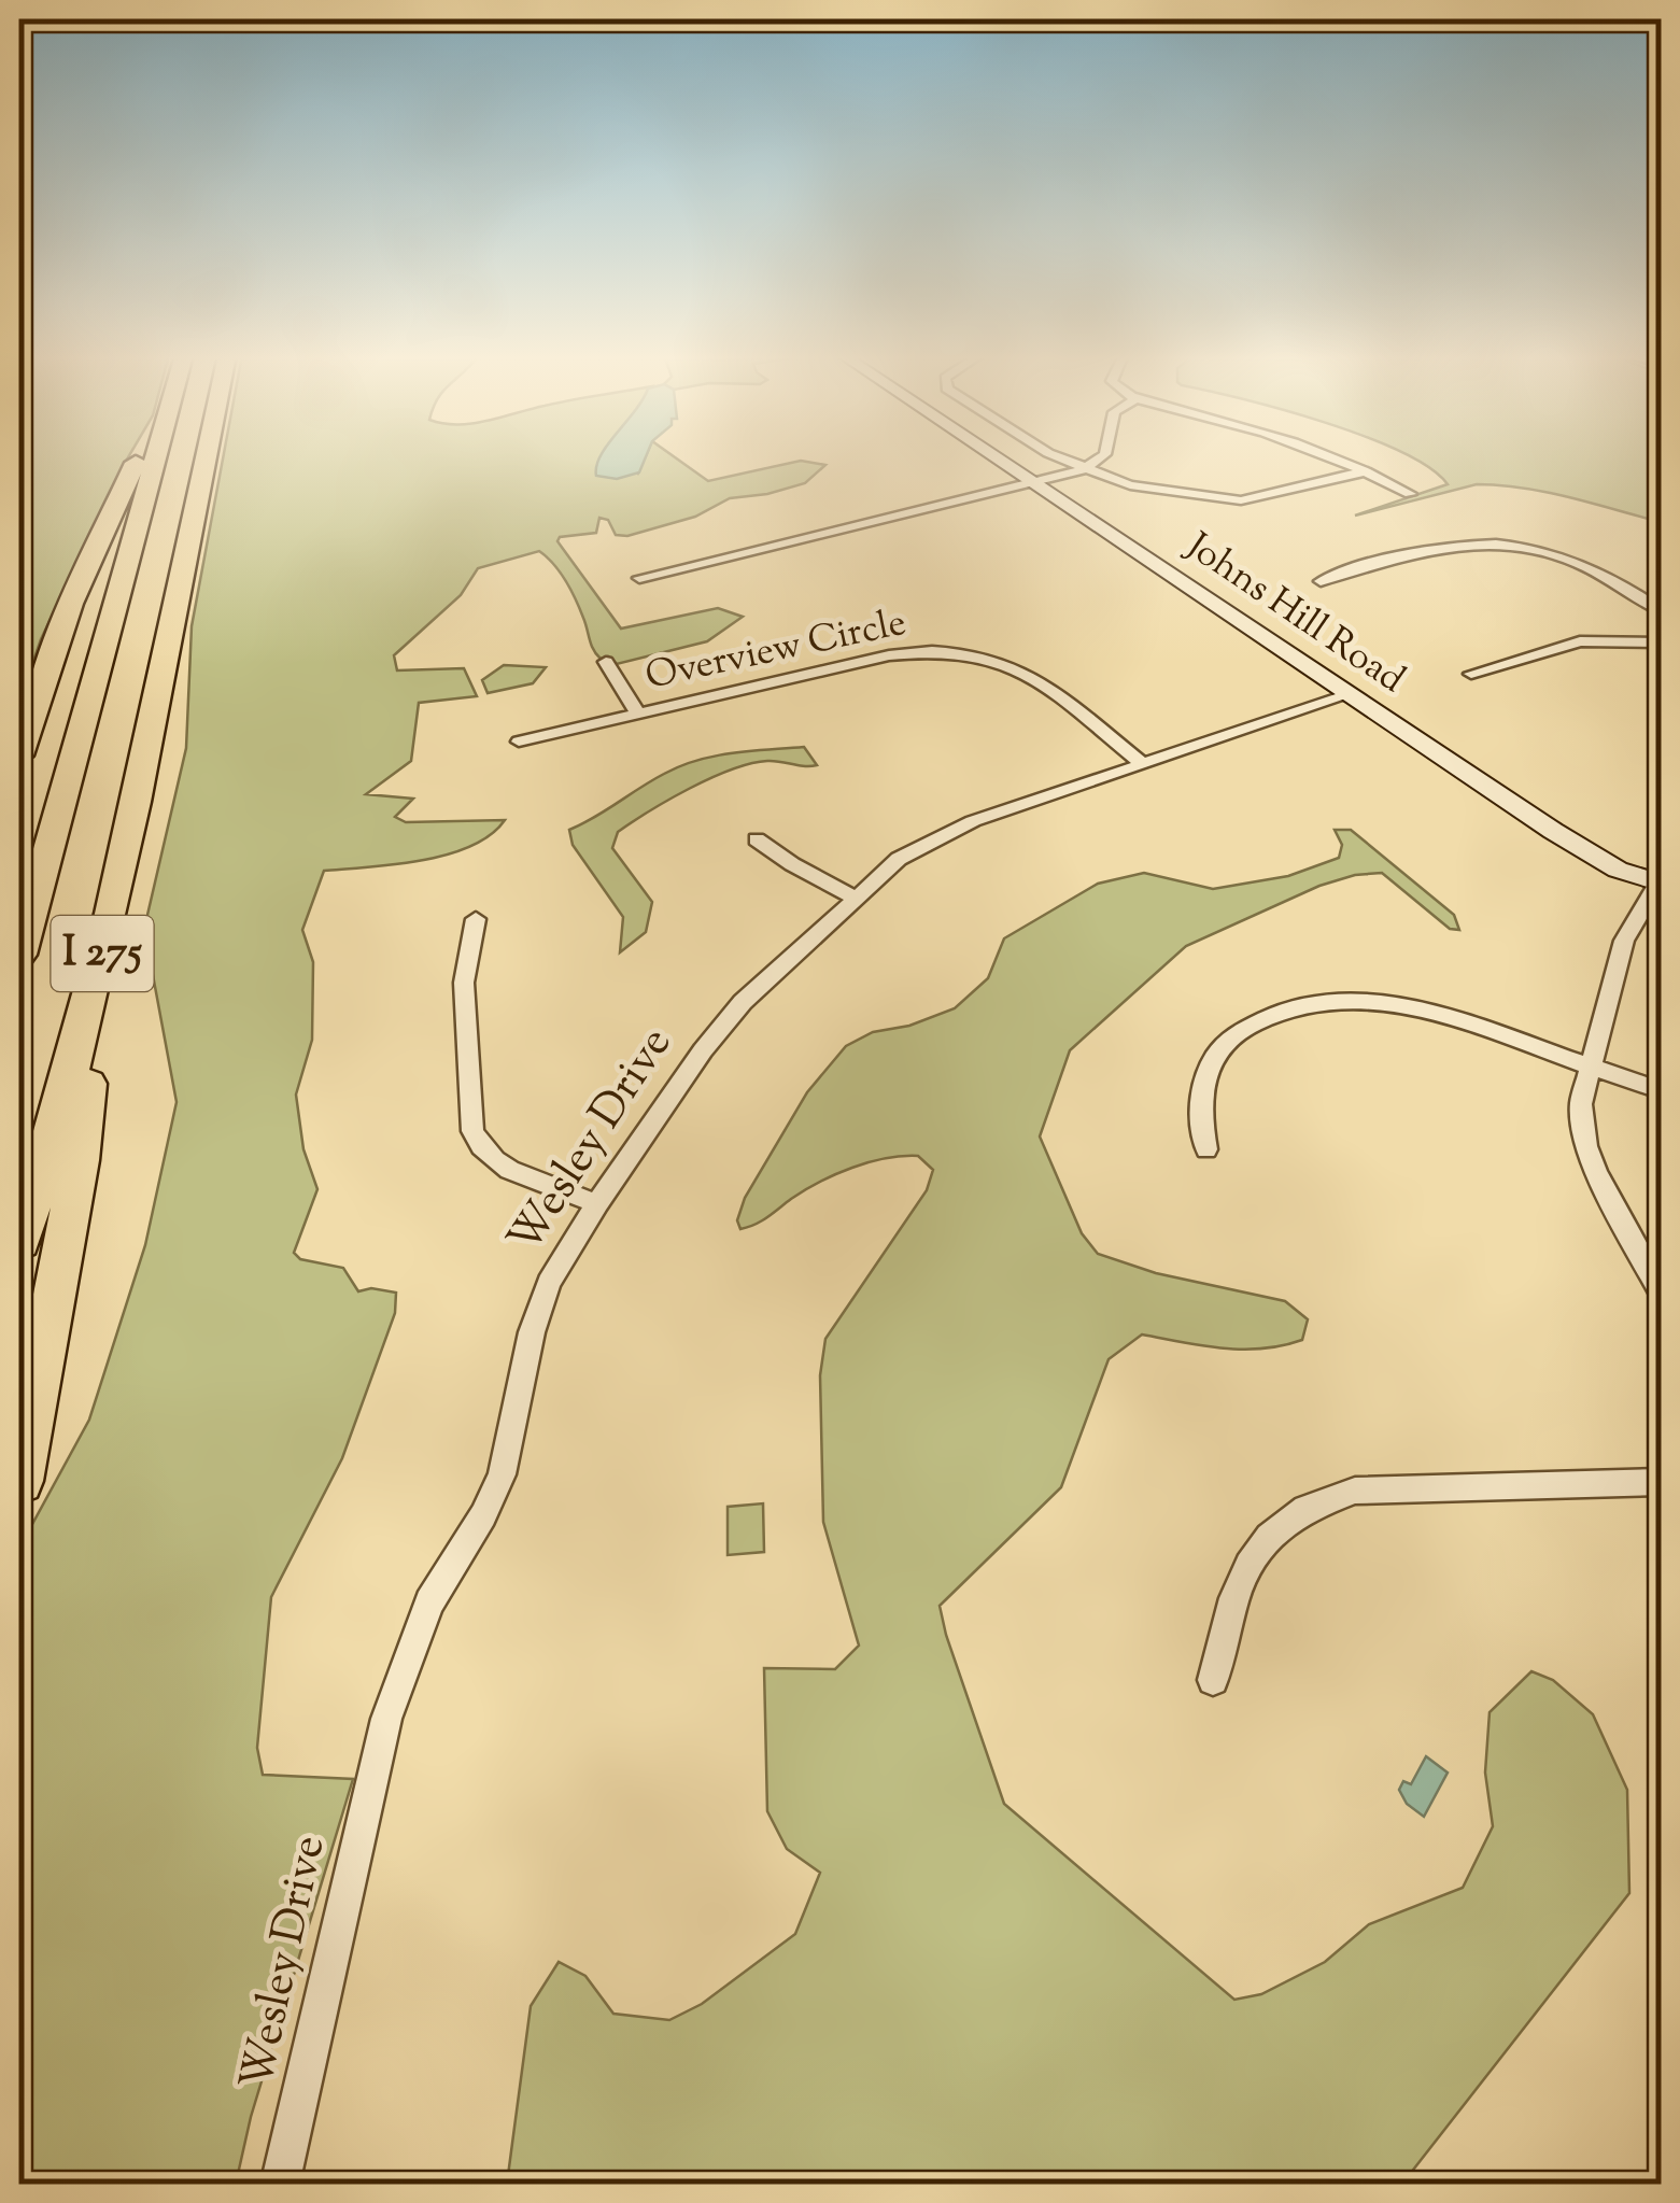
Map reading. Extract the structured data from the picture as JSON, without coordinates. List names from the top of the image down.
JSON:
{
  "streets": {
    "highway": ["I 275"],
    "main road": ["Johns Hill Road"],
    "street": ["Overview Circle", "Wesley Drive"]
  },
  "crossings": [
    ["Johns Hill Road", "Wesley Drive"],
    ["Overview Circle", "Wesley Drive"]
  ]
}
